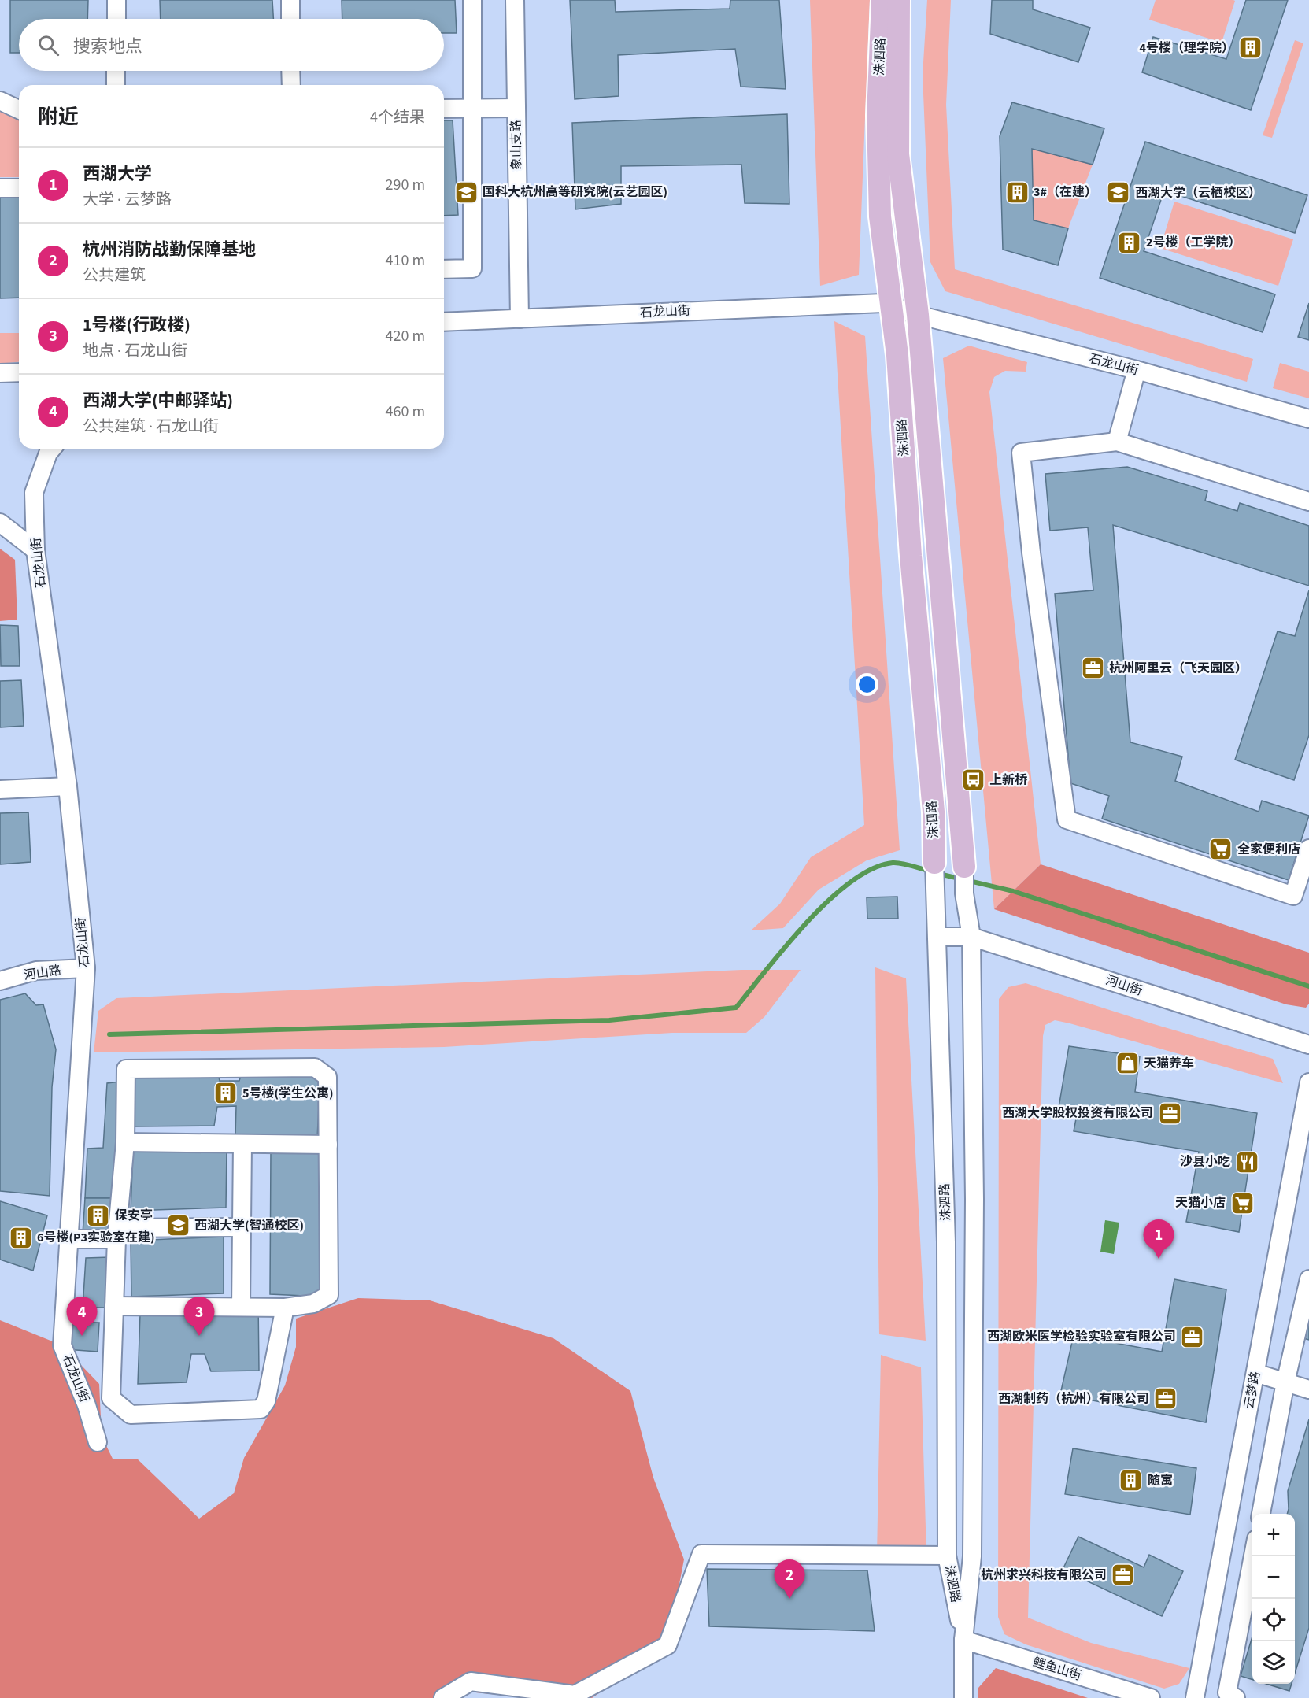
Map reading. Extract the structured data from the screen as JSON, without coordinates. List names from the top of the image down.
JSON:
{
  "streets": {
    "main road": ["洙泗路"],
    "street": [
      "象山支路",
      "石龙山街",
      "河山路",
      "河山街",
      "云梦路",
      "鲤鱼山街"
    ]
  },
  "crossings": [
    ["洙泗路", "石龙山街"],
    ["洙泗路", "河山街"],
    ["洙泗路", "鲤鱼山街"],
    ["象山支路", "石龙山街"],
    ["石龙山街", "河山路"]
  ],
  "places": {
    "building": [
      "4号楼（理学院）",
      "3#（在建）",
      "2号楼（工学院）",
      "5号楼(学生公寓)",
      "保安亭",
      "6号楼(P3实验室在建)",
      "随寓"
    ],
    "school or university": ["国科大杭州高等研究院(云艺园区)", "西湖大学（云栖校区）", "西湖大学(智通校区)"],
    "office": [
      "杭州阿里云（飞天园区）",
      "西湖大学股权投资有限公司",
      "西湖欧米医学检验实验室有限公司",
      "西湖制药（杭州）有限公司",
      "杭州求兴科技有限公司"
    ],
    "bus stop": ["上新桥"],
    "supermarket": ["全家便利店", "天猫小店"],
    "shop": ["天猫养车"],
    "restaurant": ["沙县小吃"]
  },
  "page": {
    "search": "搜索地点",
    "heading": ["附近", "4个结果"],
    "list": [
      {
        "mark": "1",
        "name": "西湖大学",
        "note": "大学 · 云梦路",
        "value": "290 m"
      },
      {
        "mark": "2",
        "name": "杭州消防战勤保障基地",
        "note": "公共建筑",
        "value": "410 m"
      },
      {
        "mark": "3",
        "name": "1号楼(行政楼)",
        "note": "地点 · 石龙山街",
        "value": "420 m"
      },
      {
        "mark": "4",
        "name": "西湖大学(中邮驿站)",
        "note": "公共建筑 · 石龙山街",
        "value": "460 m"
      }
    ],
    "pins": [
      "1",
      "3",
      "4",
      "2"
    ],
    "map_buttons": ["+", "−"]
  }
}
